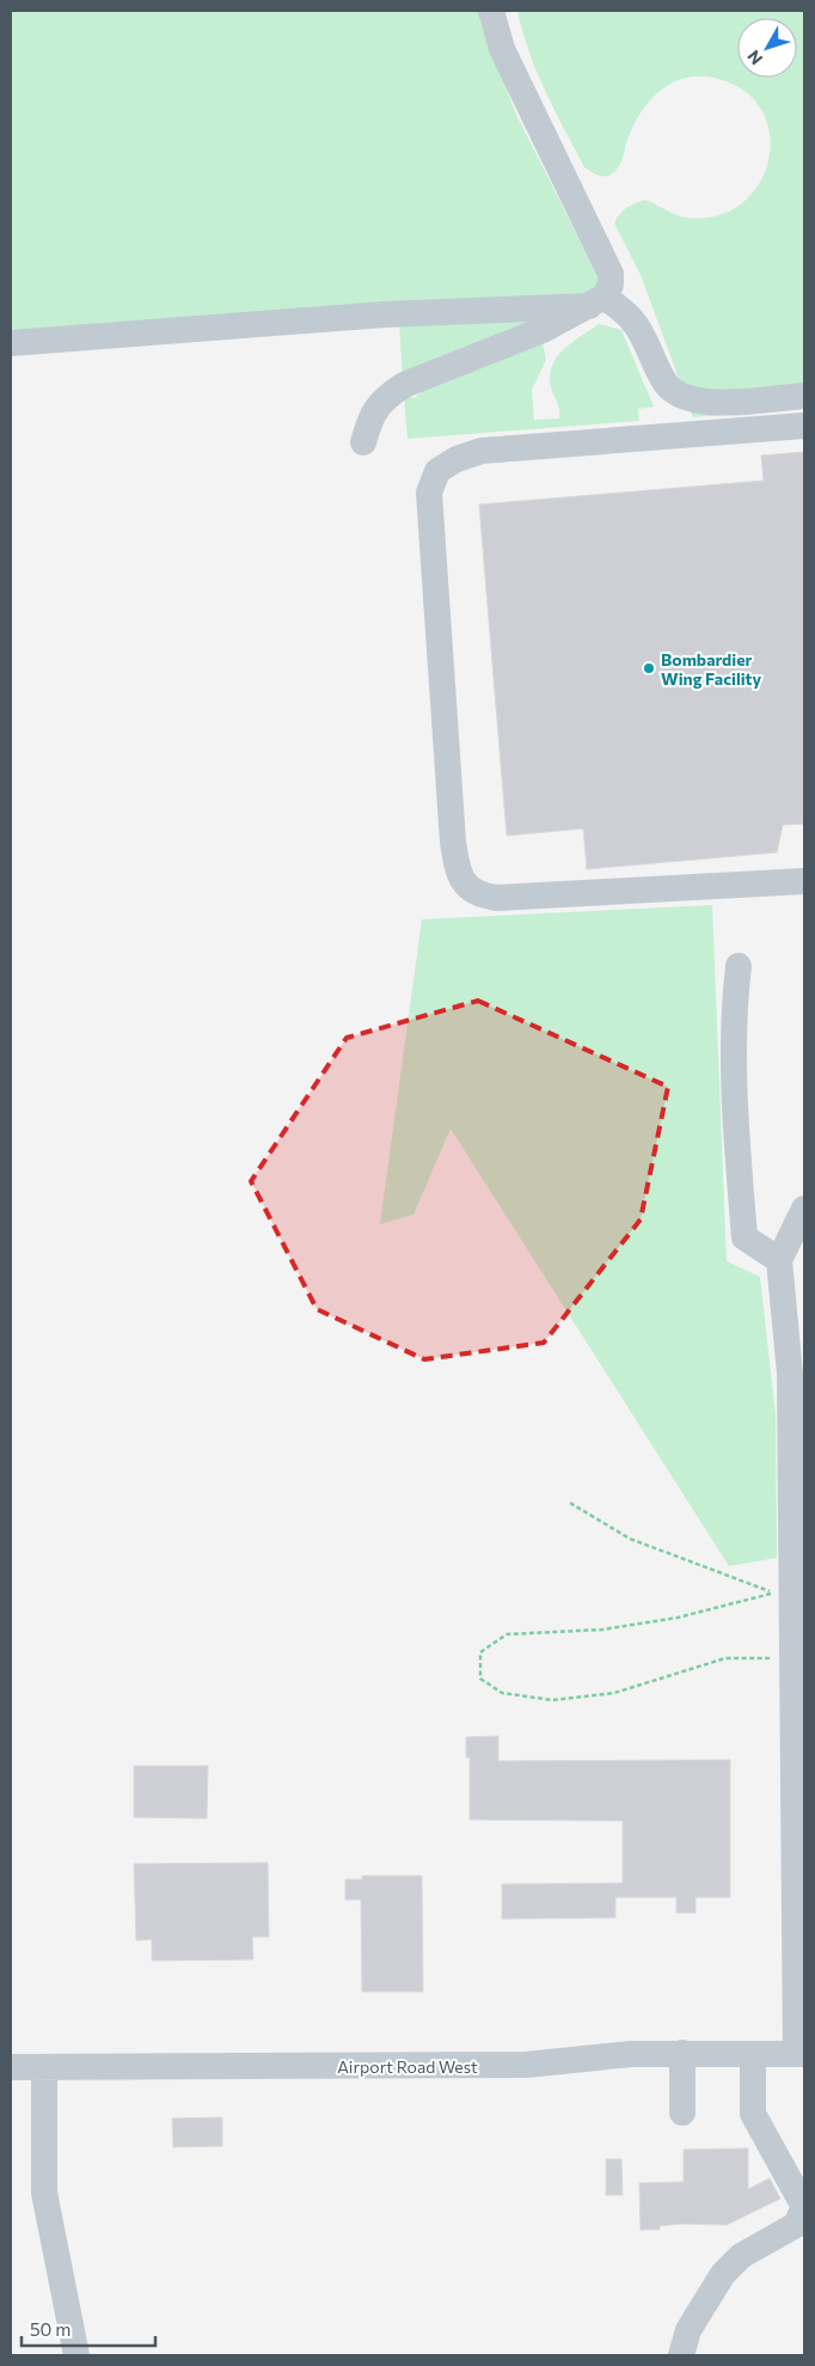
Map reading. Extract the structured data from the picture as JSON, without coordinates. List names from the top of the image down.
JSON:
{
  "streets": {
    "street": ["Airport Road West"]
  },
  "places": ["Bombardier Wing Facility"],
  "scale_bar": "50 m",
  "north": "bottom left"
}
